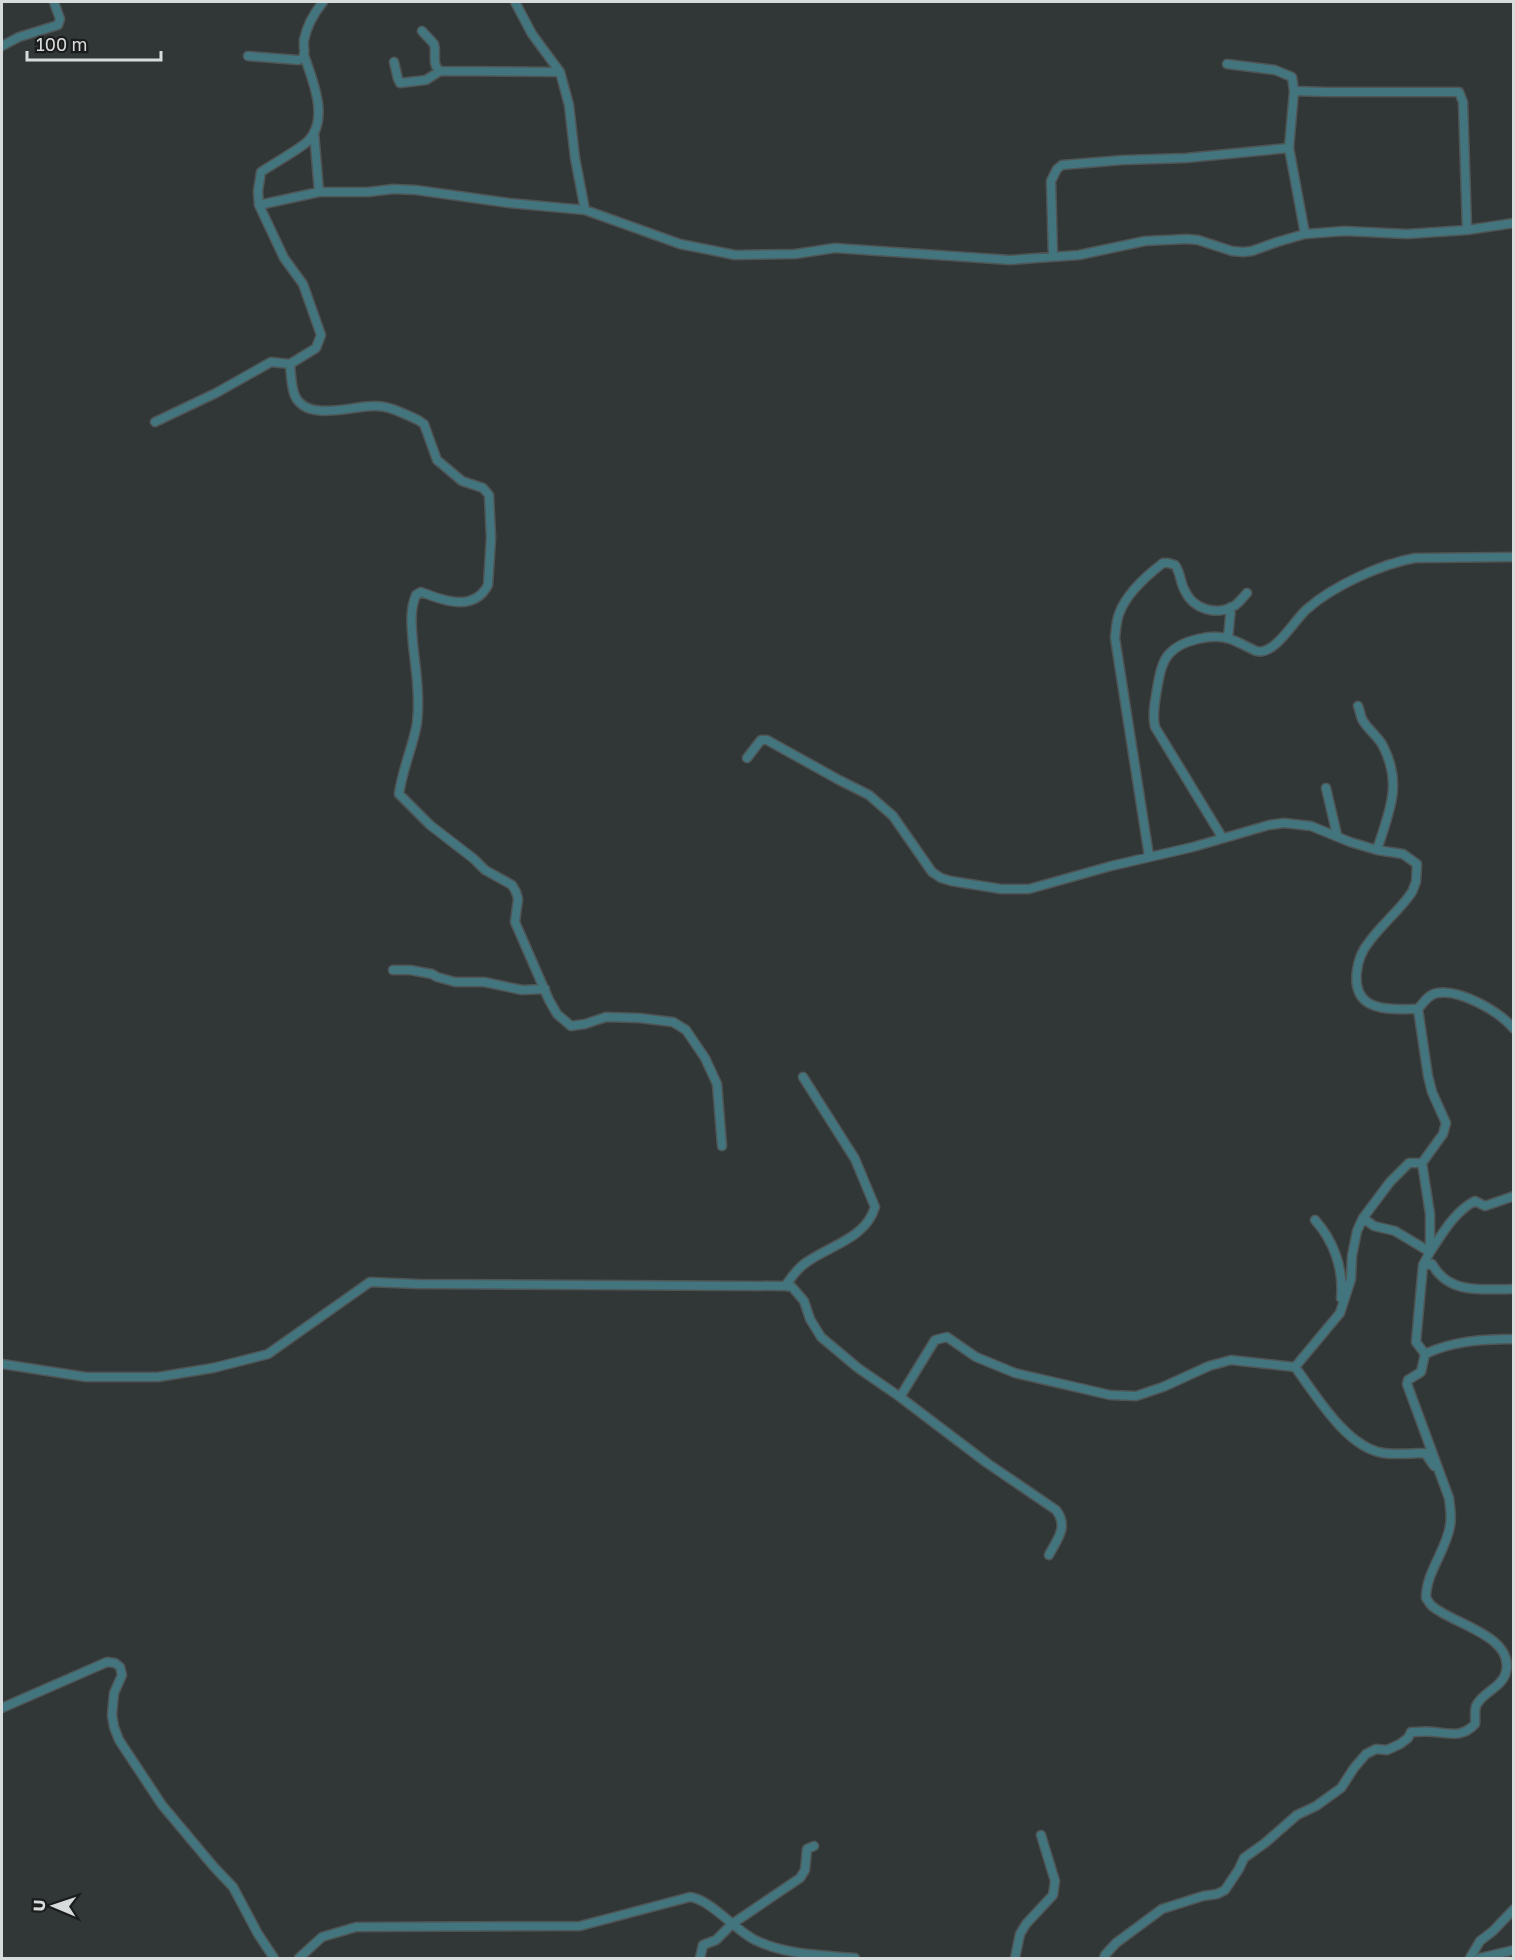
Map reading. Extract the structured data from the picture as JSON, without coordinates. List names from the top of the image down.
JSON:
{
  "scale_bar": "100 m",
  "north": "left"
}
